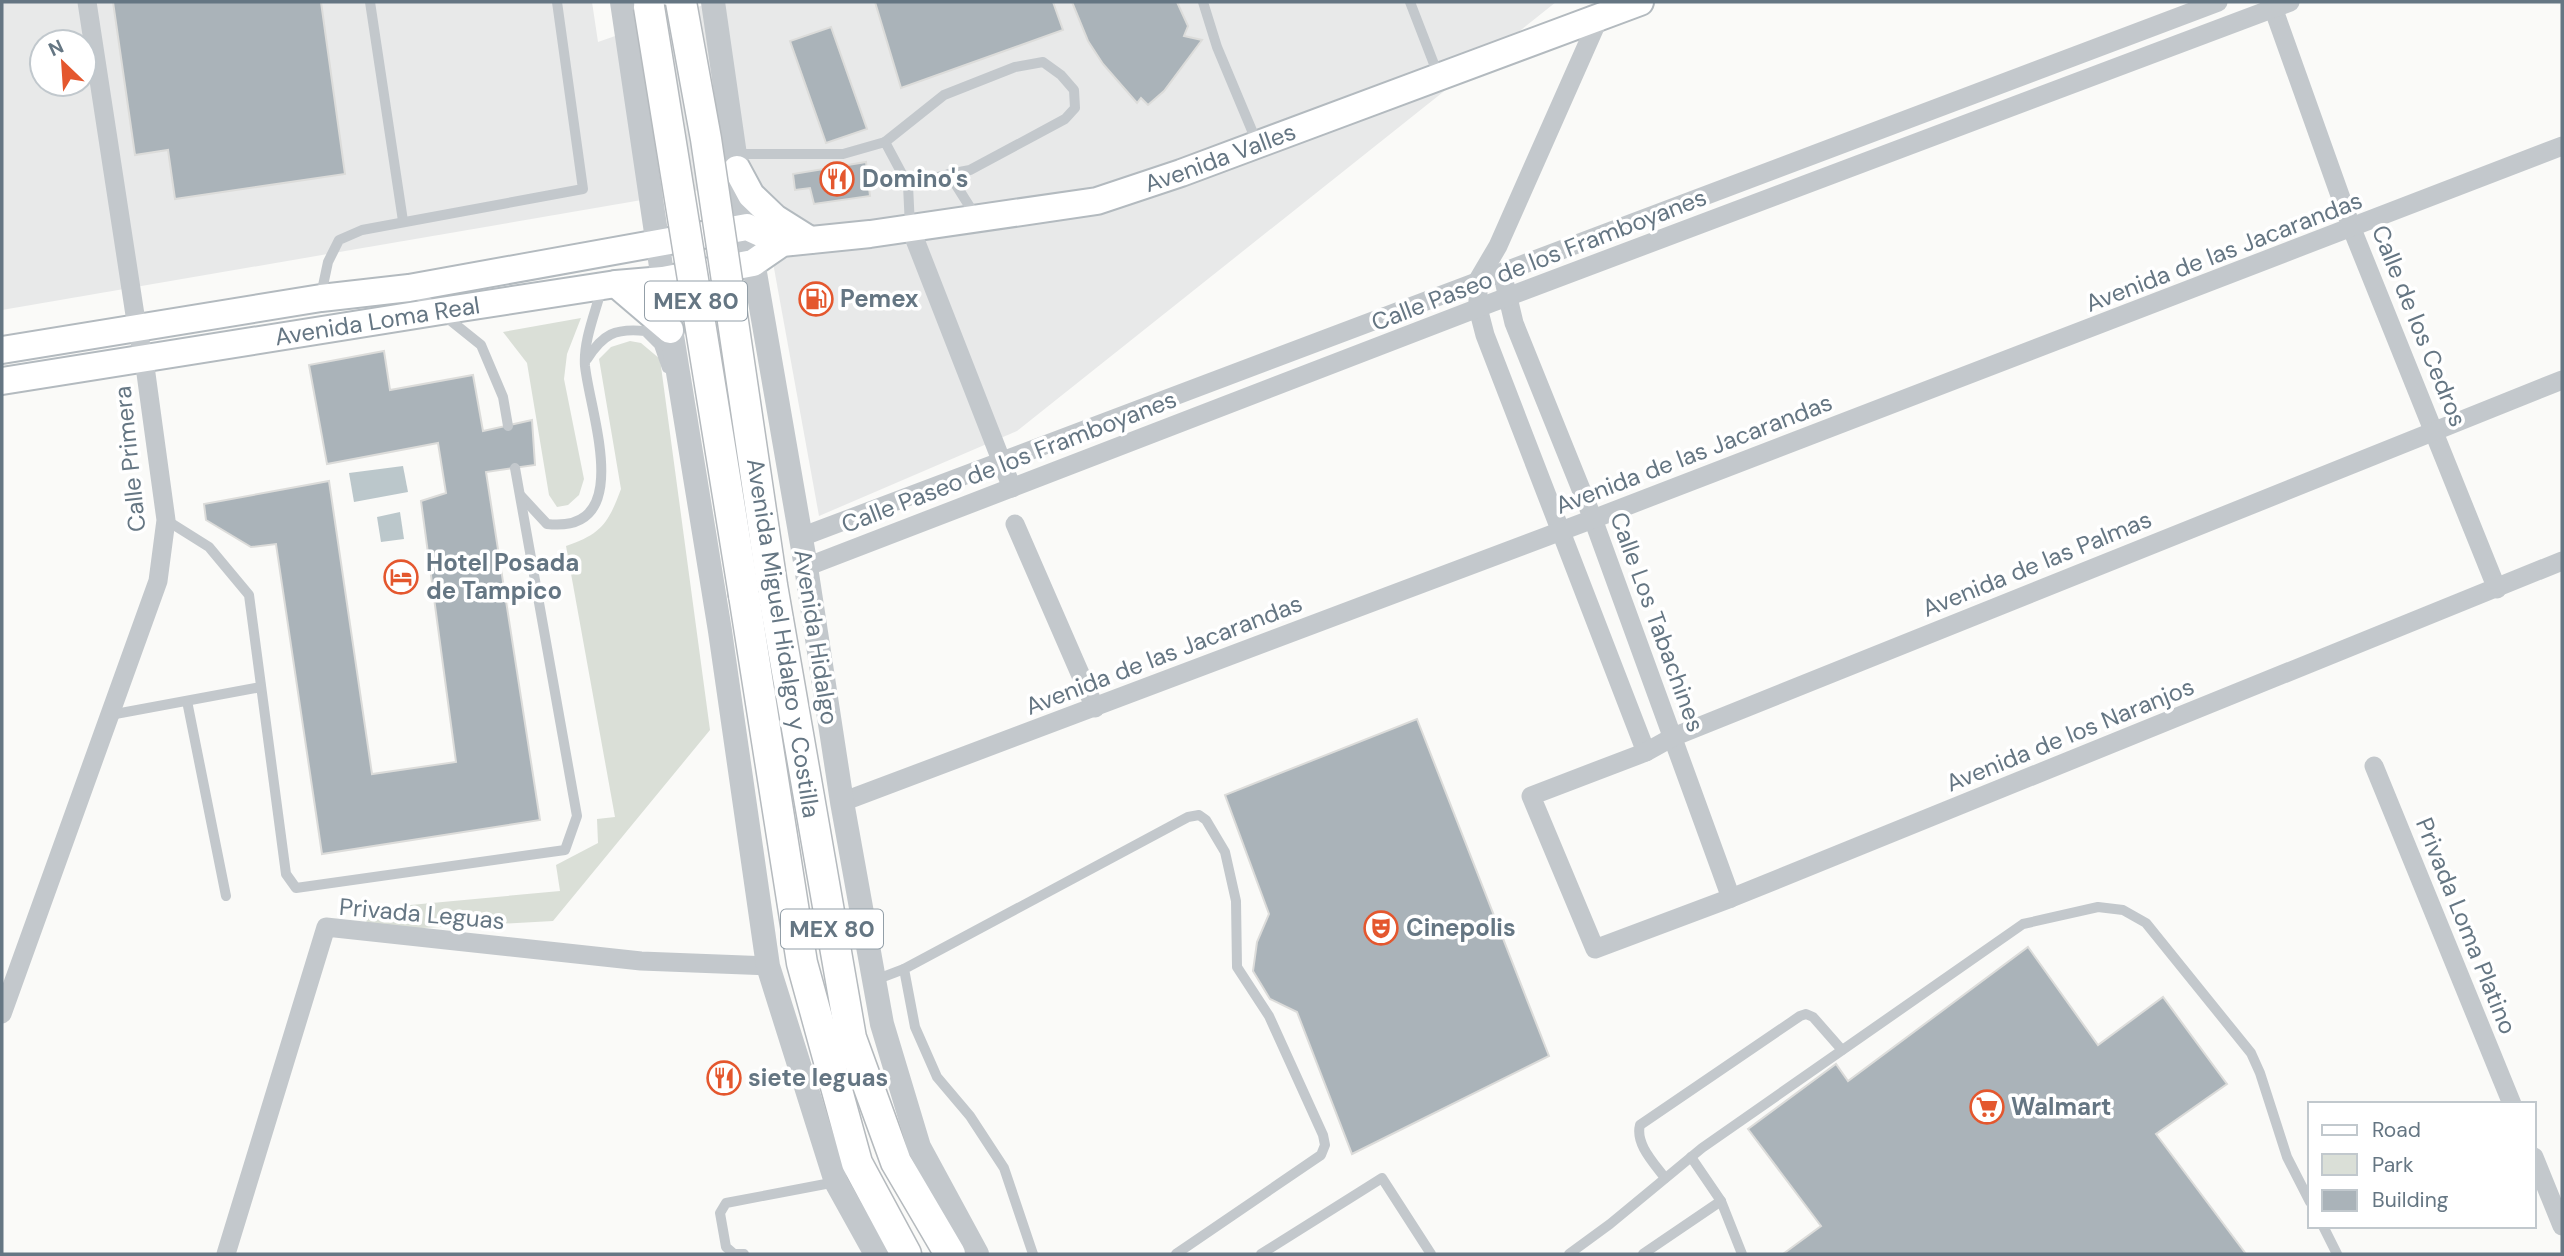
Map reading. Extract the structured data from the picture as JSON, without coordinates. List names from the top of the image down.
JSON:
{
  "streets": {
    "main road": [
      "Avenida Valles",
      "MEX 80",
      "Avenida Loma Real",
      "Avenida Miguel Hidalgo y Costilla"
    ],
    "street": [
      "Avenida de las Jacarandas",
      "Calle Paseo de los Framboyanes",
      "Calle de los Cedros",
      "Calle Primera",
      "Avenida de las Palmas",
      "Calle Los Tabachines",
      "Avenida Hidalgo",
      "Avenida de los Naranjos",
      "Privada Leguas",
      "Privada Loma Platino"
    ]
  },
  "crossings": [
    ["Avenida Valles", "Avenida Loma Real"],
    ["Avenida Valles", "Avenida Hidalgo"],
    ["Avenida de las Jacarandas", "Calle de los Cedros"],
    ["Avenida de las Jacarandas", "Calle Los Tabachines"],
    ["Avenida de las Jacarandas", "Avenida Hidalgo"],
    ["Calle Paseo de los Framboyanes", "Calle de los Cedros"],
    ["Calle Paseo de los Framboyanes", "Calle Los Tabachines"],
    ["Calle Paseo de los Framboyanes", "Avenida Hidalgo"],
    ["Avenida Loma Real", "Calle Primera"],
    ["Avenida Loma Real", "Avenida Hidalgo"],
    ["Calle de los Cedros", "Avenida de las Palmas"],
    ["Calle de los Cedros", "Avenida de los Naranjos"],
    ["Avenida de las Palmas", "Calle Los Tabachines"],
    ["Avenida de las Palmas", "Avenida de los Naranjos"],
    ["Calle Los Tabachines", "Avenida de los Naranjos"]
  ],
  "places": {
    "restaurant": ["Domino's", "siete leguas"],
    "fuel station": ["Pemex"],
    "hotel": ["Hotel Posada de Tampico"],
    "theatre": ["Cinepolis"],
    "supermarket": ["Walmart"]
  },
  "legend": ["Road", "Park", "Building"],
  "north": "top left"
}
